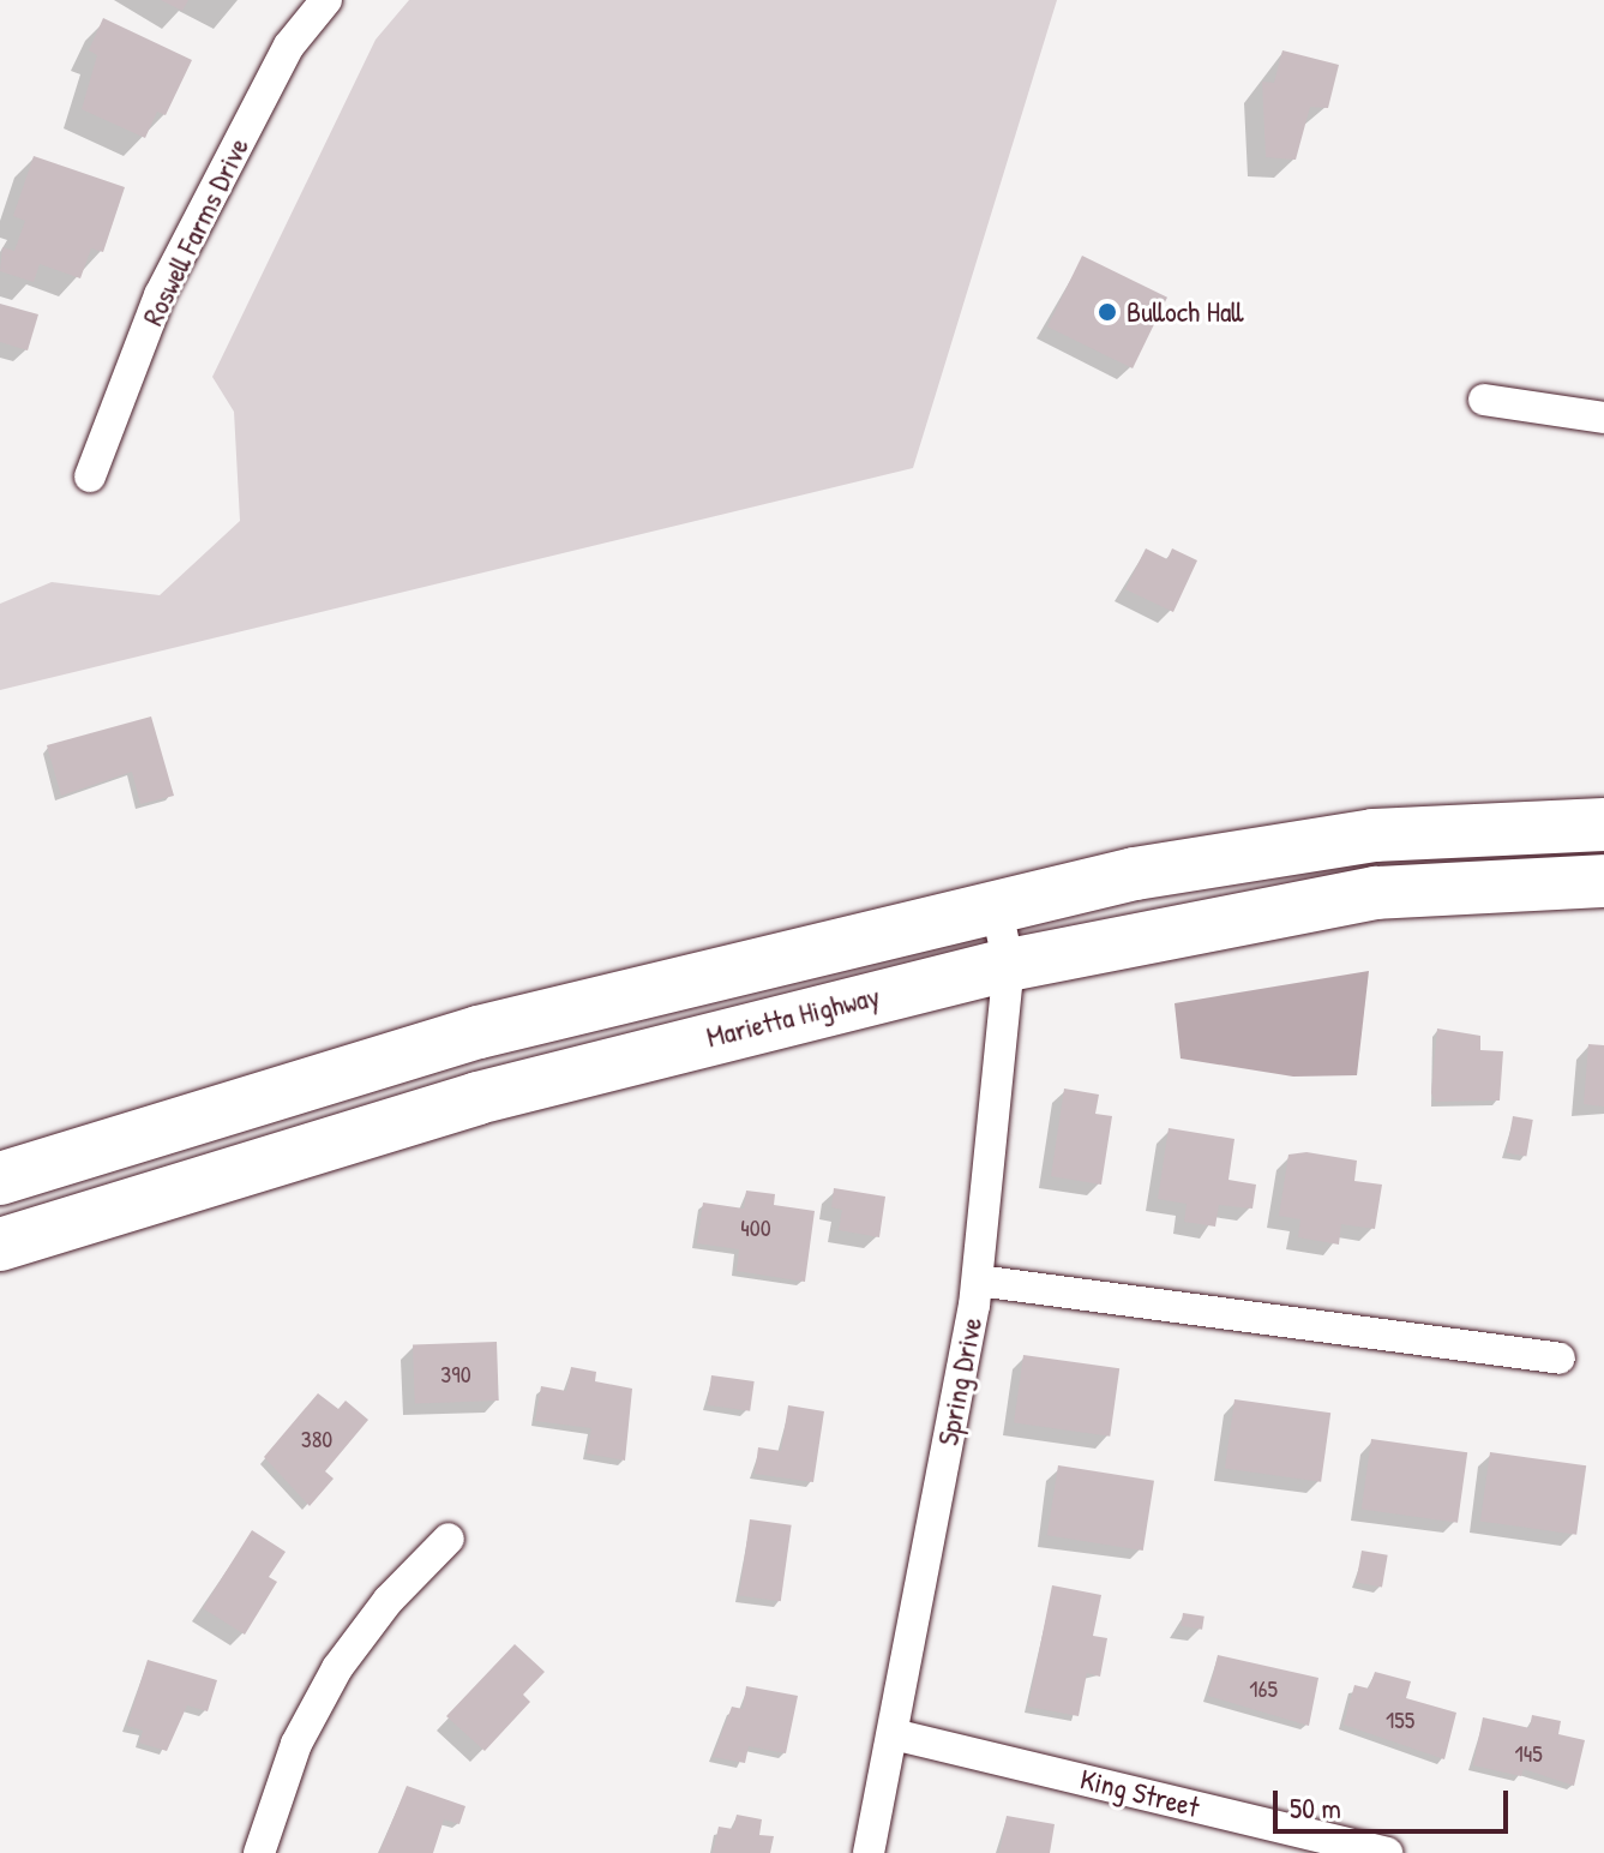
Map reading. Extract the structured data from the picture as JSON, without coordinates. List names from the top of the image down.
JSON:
{
  "streets": {
    "highway": ["Marietta Highway"],
    "street": ["Roswell Farms Drive", "Spring Drive", "King Street"]
  },
  "crossings": [
    ["Marietta Highway", "Spring Drive"],
    ["Spring Drive", "King Street"]
  ],
  "places": ["Bulloch Hall"],
  "house_numbers": [
    "400",
    "390",
    "380",
    "165",
    "155",
    "145"
  ],
  "scale_bar": "50 m"
}
